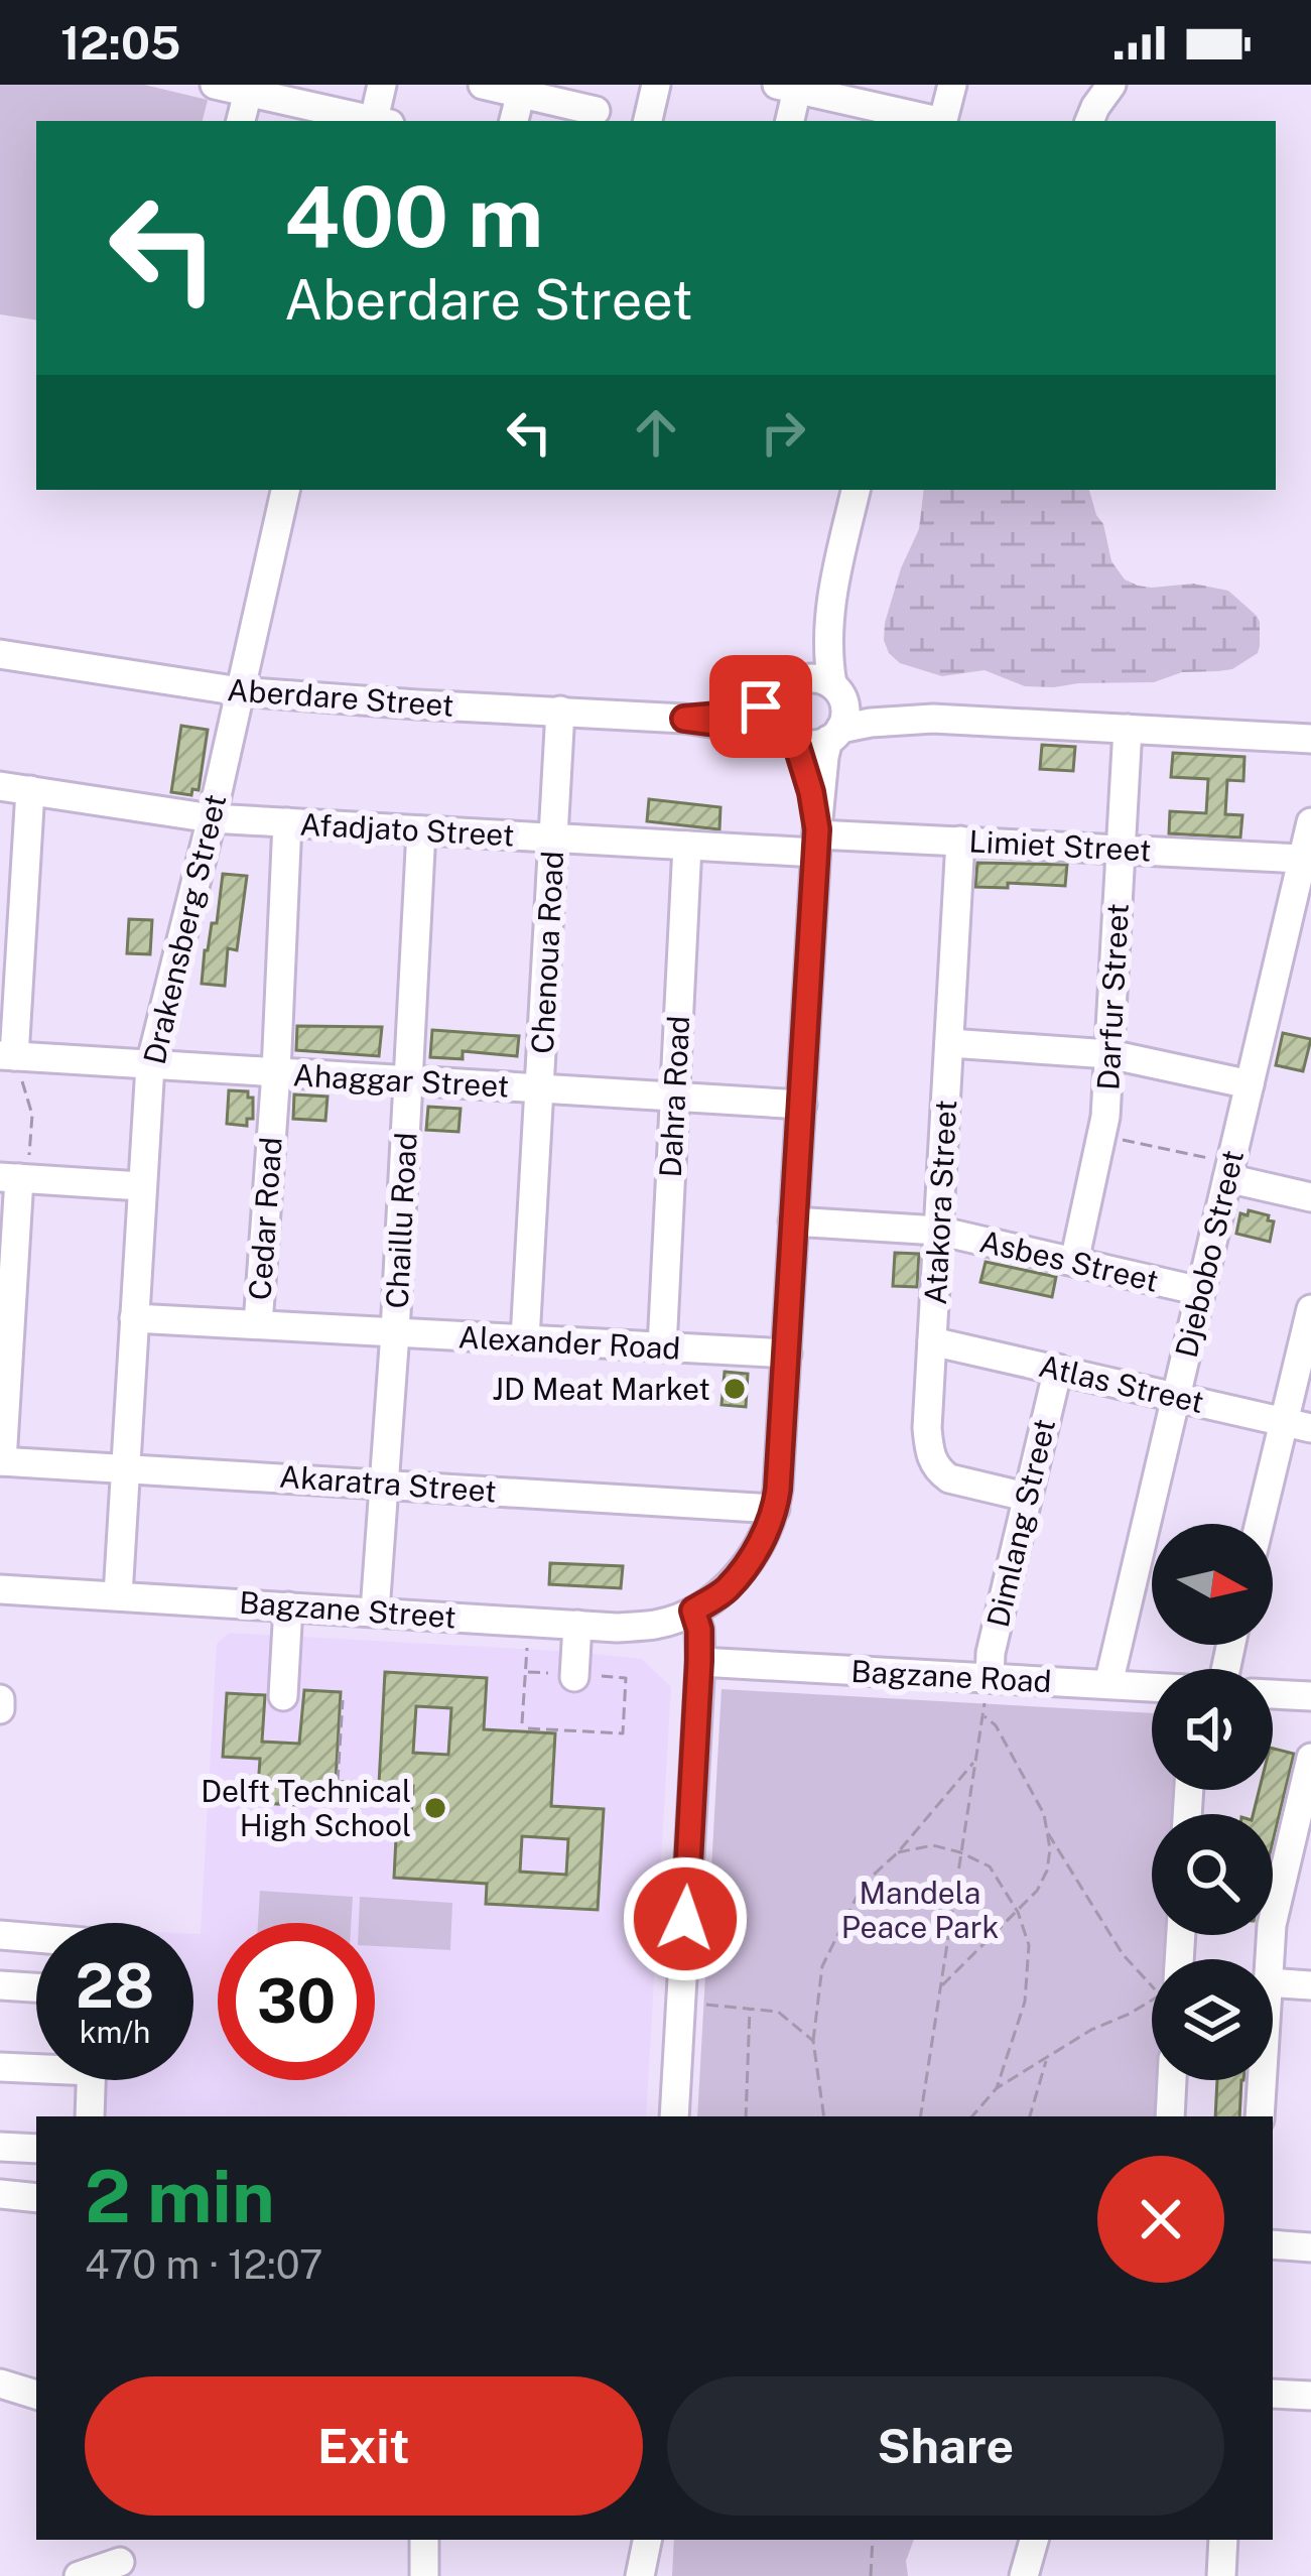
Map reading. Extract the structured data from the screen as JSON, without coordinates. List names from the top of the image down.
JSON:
{
  "streets": {
    "street": [
      "Aberdare Street",
      "Afadjato Street",
      "Limiet Street",
      "Drakensberg Street",
      "Chenoua Road",
      "Darfur Street",
      "Ahaggar Street",
      "Dahra Road",
      "Atakora Street",
      "Cedar Road",
      "Chaillu Road",
      "Djebobo Street",
      "Asbes Street",
      "Alexander Road",
      "Atlas Street",
      "Akaratra Street",
      "Dimlang Street",
      "Bagzane Street",
      "Bagzane Road"
    ]
  },
  "crossings": [
    ["Aberdare Street", "Drakensberg Street"],
    ["Aberdare Street", "Chenoua Road"],
    ["Afadjato Street", "Limiet Street"],
    ["Afadjato Street", "Drakensberg Street"],
    ["Afadjato Street", "Chenoua Road"],
    ["Afadjato Street", "Dahra Road"],
    ["Afadjato Street", "Cedar Road"],
    ["Afadjato Street", "Chaillu Road"],
    ["Limiet Street", "Darfur Street"],
    ["Limiet Street", "Atakora Street"],
    ["Limiet Street", "Djebobo Street"],
    ["Drakensberg Street", "Ahaggar Street"],
    ["Drakensberg Street", "Alexander Road"],
    ["Drakensberg Street", "Akaratra Street"],
    ["Drakensberg Street", "Bagzane Street"],
    ["Chenoua Road", "Ahaggar Street"],
    ["Chenoua Road", "Alexander Road"],
    ["Darfur Street", "Asbes Street"],
    ["Ahaggar Street", "Dahra Road"],
    ["Ahaggar Street", "Cedar Road"],
    ["Ahaggar Street", "Chaillu Road"],
    ["Dahra Road", "Alexander Road"],
    ["Atakora Street", "Asbes Street"],
    ["Atakora Street", "Atlas Street"],
    ["Atakora Street", "Dimlang Street"],
    ["Cedar Road", "Alexander Road"],
    ["Chaillu Road", "Alexander Road"],
    ["Chaillu Road", "Akaratra Street"],
    ["Chaillu Road", "Bagzane Street"],
    ["Djebobo Street", "Asbes Street"],
    ["Djebobo Street", "Atlas Street"],
    ["Djebobo Street", "Bagzane Road"],
    ["Atlas Street", "Dimlang Street"],
    ["Dimlang Street", "Bagzane Road"]
  ],
  "parks": ["Mandela Peace Park"],
  "places": ["JD Meat Market", "Delft Technical High School"],
  "north": "right",
  "page": {
    "status": "12:05",
    "turn": ["400 m", "Aberdare Street"],
    "speed": "28 km/h",
    "limit": "30",
    "heading": ["2 min", "470 m · 12:07"],
    "buttons": ["Exit", "Share"]
  }
}
